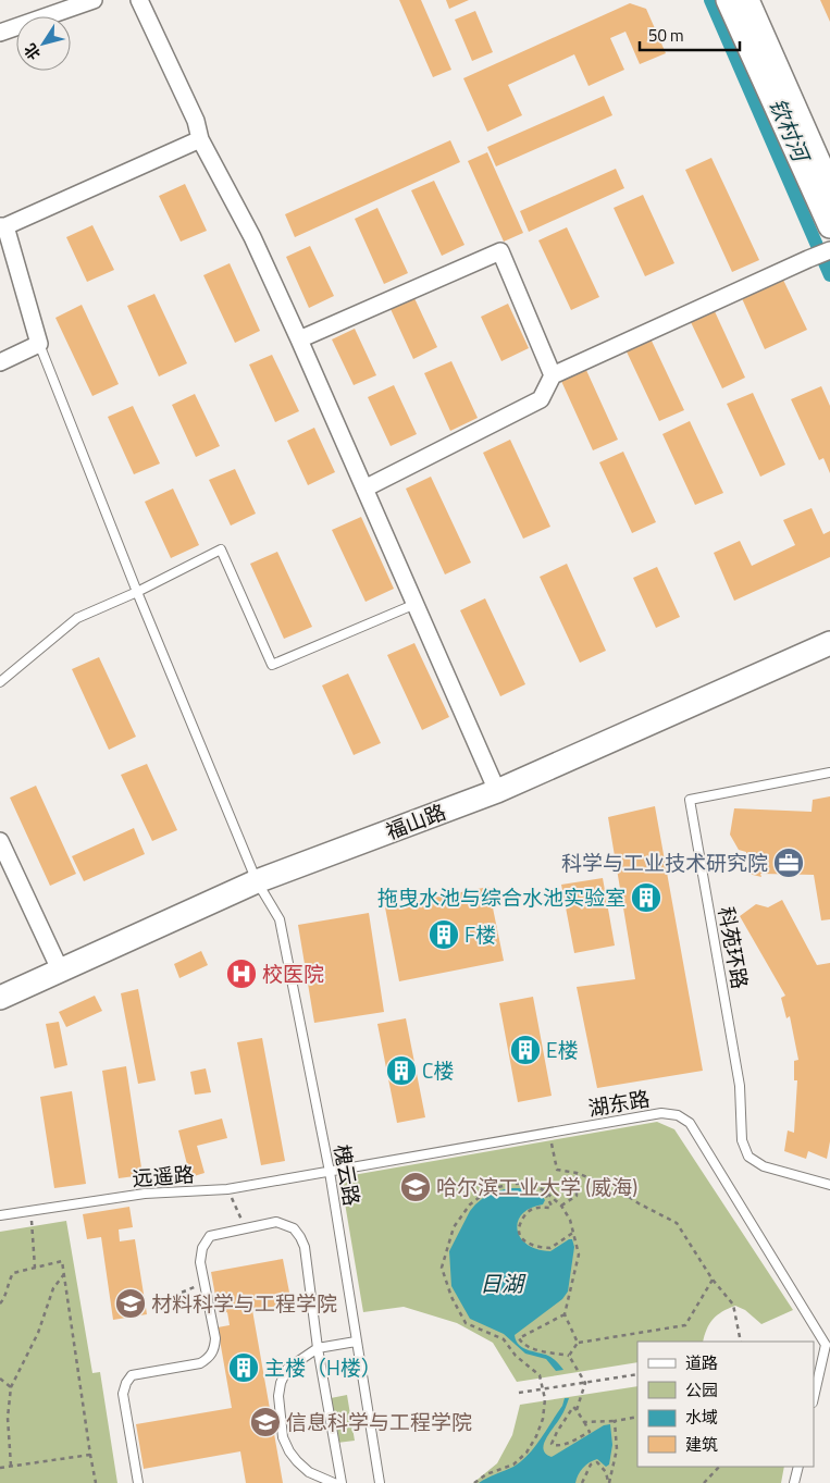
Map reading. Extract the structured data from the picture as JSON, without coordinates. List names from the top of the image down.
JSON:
{
  "streets": {
    "main road": ["福山路"],
    "lane": [
      "科苑环路",
      "湖东路",
      "槐云路",
      "远遥路"
    ]
  },
  "crossings": [
    ["福山路", "槐云路"],
    ["湖东路", "槐云路"],
    ["湖东路", "远遥路"],
    ["槐云路", "远遥路"]
  ],
  "water": ["钦村河", "日湖"],
  "places": {
    "office": ["科学与工业技术研究院"],
    "building": [
      "拖曳水池与综合水池实验室",
      "F楼",
      "E楼",
      "C楼",
      "主楼（H楼）"
    ],
    "hospital": ["校医院"],
    "school or university": ["哈尔滨工业大学 (威海)", "材料科学与工程学院", "信息科学与工程学院"]
  },
  "legend": [
    "道路",
    "公园",
    "水域",
    "建筑"
  ],
  "scale_bar": "50 m",
  "north": "bottom left"
}
